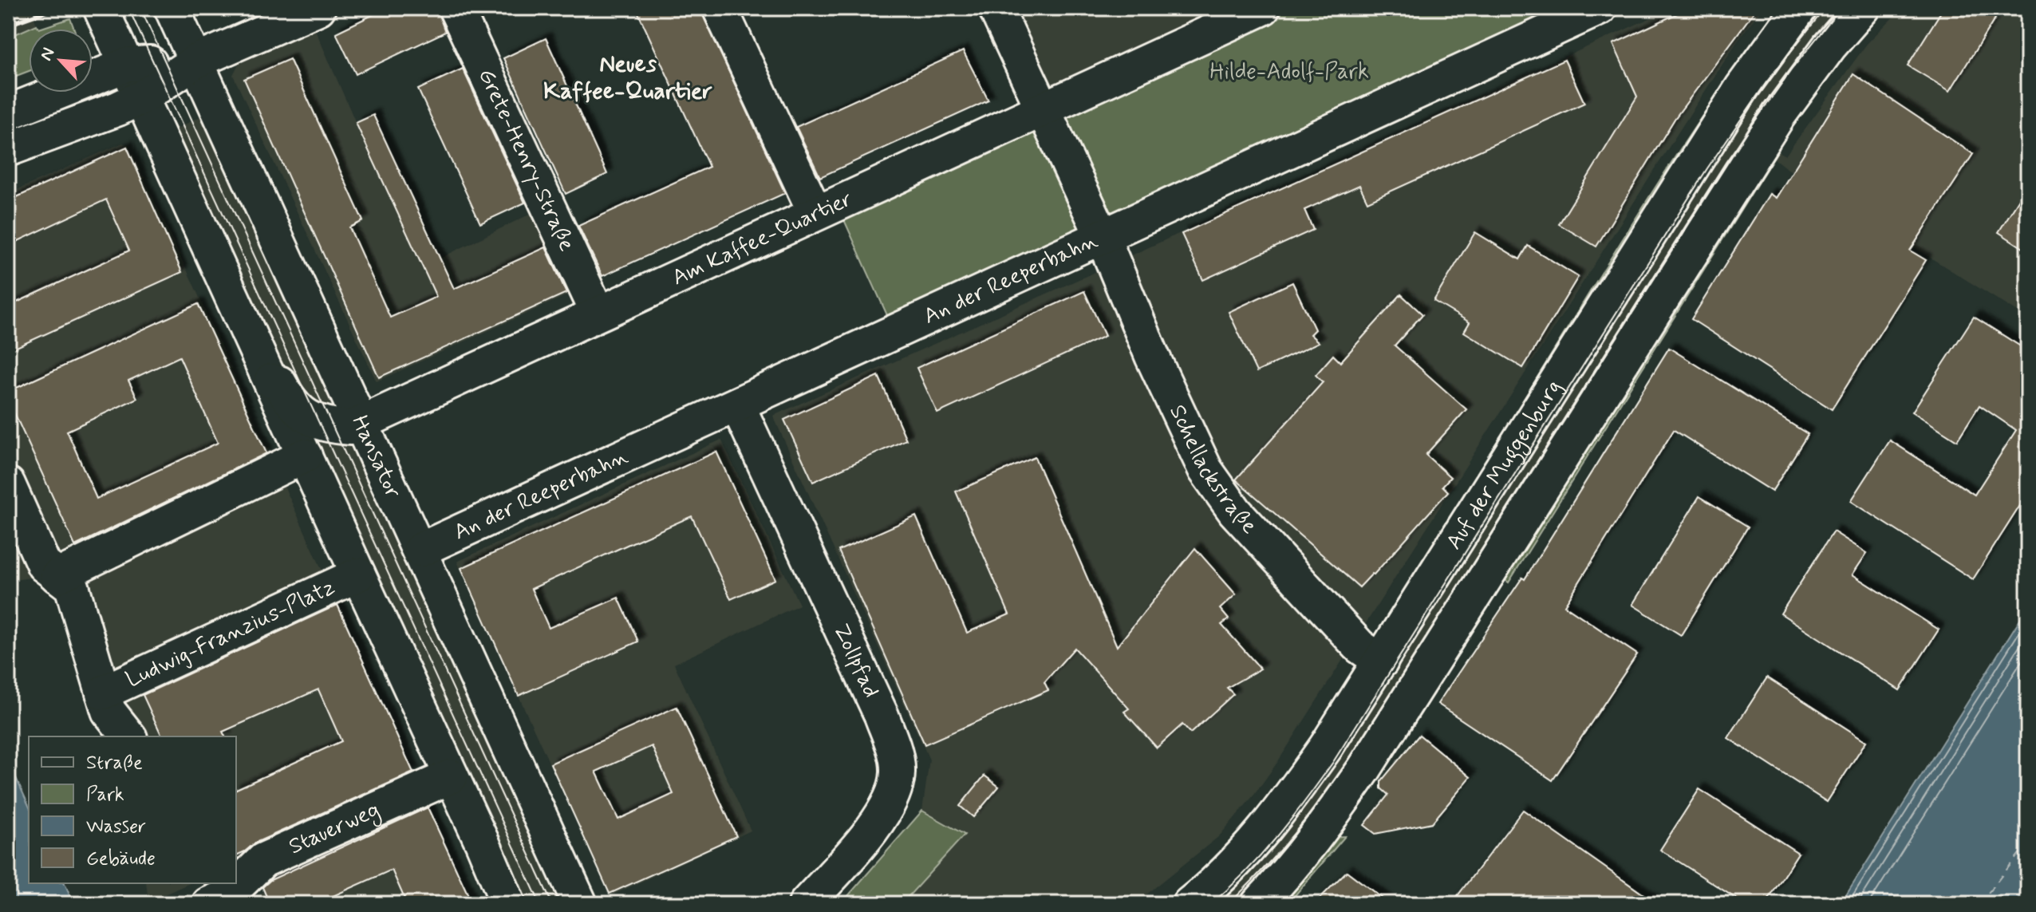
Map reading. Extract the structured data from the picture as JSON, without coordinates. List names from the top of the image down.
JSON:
{
  "streets": {
    "street": [
      "Grete-Henry-Straße",
      "Am Kaffee-Quartier",
      "An der Reeperbahn",
      "Hansator",
      "Auf der Muggenburg",
      "Schellackstraße",
      "Ludwig-Franzius-Platz",
      "Zollpfad",
      "Stauerweg"
    ]
  },
  "crossings": [
    ["Grete-Henry-Straße", "Am Kaffee-Quartier"],
    ["Am Kaffee-Quartier", "Hansator"],
    ["Am Kaffee-Quartier", "Schellackstraße"],
    ["An der Reeperbahn", "Hansator"],
    ["An der Reeperbahn", "Schellackstraße"],
    ["An der Reeperbahn", "Zollpfad"],
    ["Auf der Muggenburg", "Schellackstraße"]
  ],
  "districts": ["Neues Kaffee-Quartier"],
  "parks": ["Hilde-Adolf-Park"],
  "legend": [
    "Straße",
    "Park",
    "Wasser",
    "Gebäude"
  ],
  "north": "top left"
}
